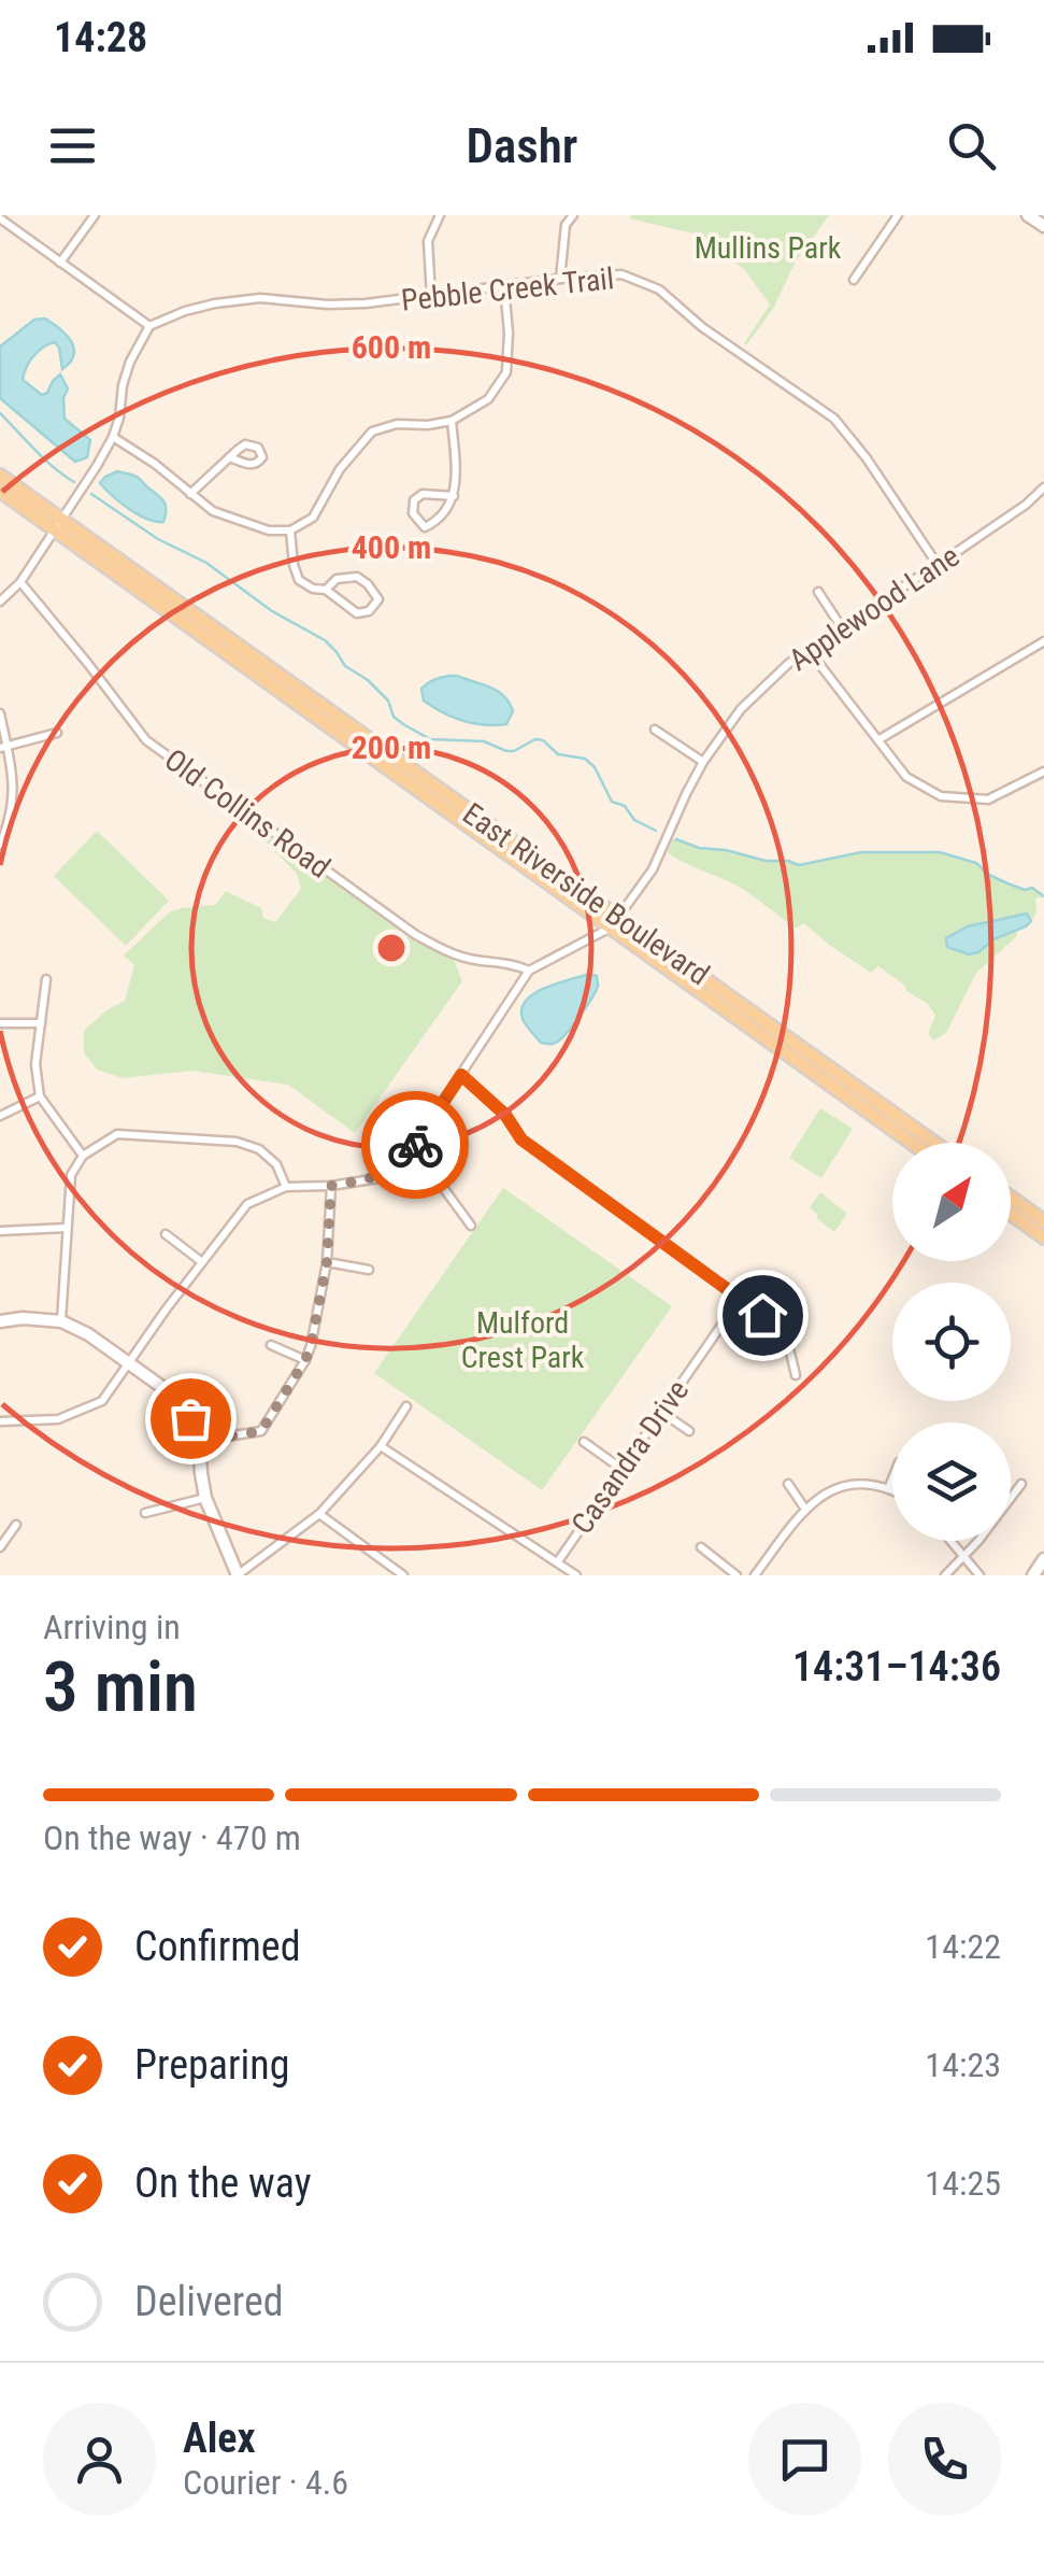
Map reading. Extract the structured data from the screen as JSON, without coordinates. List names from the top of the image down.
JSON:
{
  "streets": {
    "main road": ["East Riverside Boulevard"],
    "street": [
      "Pebble Creek Trail",
      "Applewood Lane",
      "Old Collins Road",
      "Casandra Drive"
    ]
  },
  "crossings": [
    ["Pebble Creek Trail", "Applewood Lane"],
    ["Applewood Lane", "Old Collins Road"],
    ["Applewood Lane", "East Riverside Boulevard"]
  ],
  "parks": ["Mullins Park", "Mulford Crest Park"],
  "north": "top right",
  "page": {
    "status": "14:28",
    "header": "Dashr",
    "heading": ["3 min", "Arriving in", "14:31–14:36"],
    "panel": ["Alex", "Courier · 4.6"],
    "bar": "On the way · 470 m",
    "list": [
      ["Confirmed", "14:22"],
      ["Preparing", "14:23"],
      ["On the way", "14:25"],
      "Delivered"
    ]
  },
  "rings": ["600 m", "400 m", "200 m"]
}
